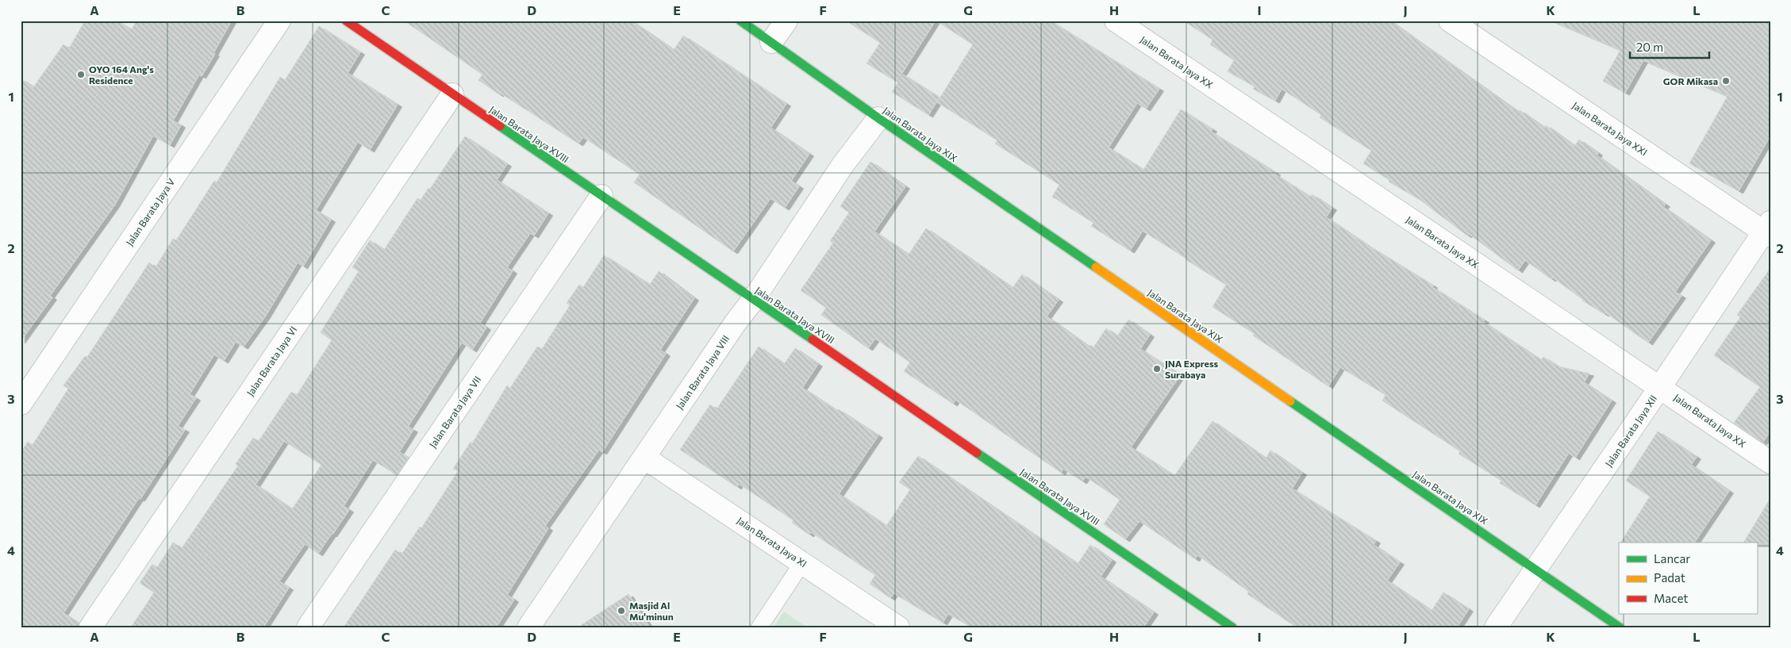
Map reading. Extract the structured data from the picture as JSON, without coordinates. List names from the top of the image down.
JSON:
{
  "streets": {
    "street": [
      "Jalan Barata Jaya XX",
      "Jalan Barata Jaya XXI",
      "Jalan Barata Jaya XVIII",
      "Jalan Barata Jaya XIX",
      "Jalan Barata Jaya V",
      "Jalan Barata Jaya VI",
      "Jalan Barata Jaya VIII",
      "Jalan Barata Jaya VII",
      "Jalan Barata Jaya XII",
      "Jalan Barata Jaya XI"
    ]
  },
  "crossings": [
    ["Jalan Barata Jaya XX", "Jalan Barata Jaya XII"],
    ["Jalan Barata Jaya XXI", "Jalan Barata Jaya XII"],
    ["Jalan Barata Jaya XVIII", "Jalan Barata Jaya VI"],
    ["Jalan Barata Jaya XVIII", "Jalan Barata Jaya VIII"],
    ["Jalan Barata Jaya XVIII", "Jalan Barata Jaya VII"],
    ["Jalan Barata Jaya XIX", "Jalan Barata Jaya VIII"],
    ["Jalan Barata Jaya XIX", "Jalan Barata Jaya XII"],
    ["Jalan Barata Jaya VIII", "Jalan Barata Jaya XI"]
  ],
  "places": [
    "OYO 164 Ang's Residence",
    "GOR Mikasa",
    "JNA Express Surabaya",
    "Masjid Al Mu'minun"
  ],
  "legend": ["Lancar", "Padat", "Macet"],
  "scale_bar": "20 m",
  "grid": {
    "columns": [
      "A",
      "B",
      "C",
      "D",
      "E",
      "F",
      "G",
      "H",
      "I",
      "J",
      "K",
      "L"
    ],
    "rows": [
      "1",
      "2",
      "3",
      "4"
    ]
  }
}
